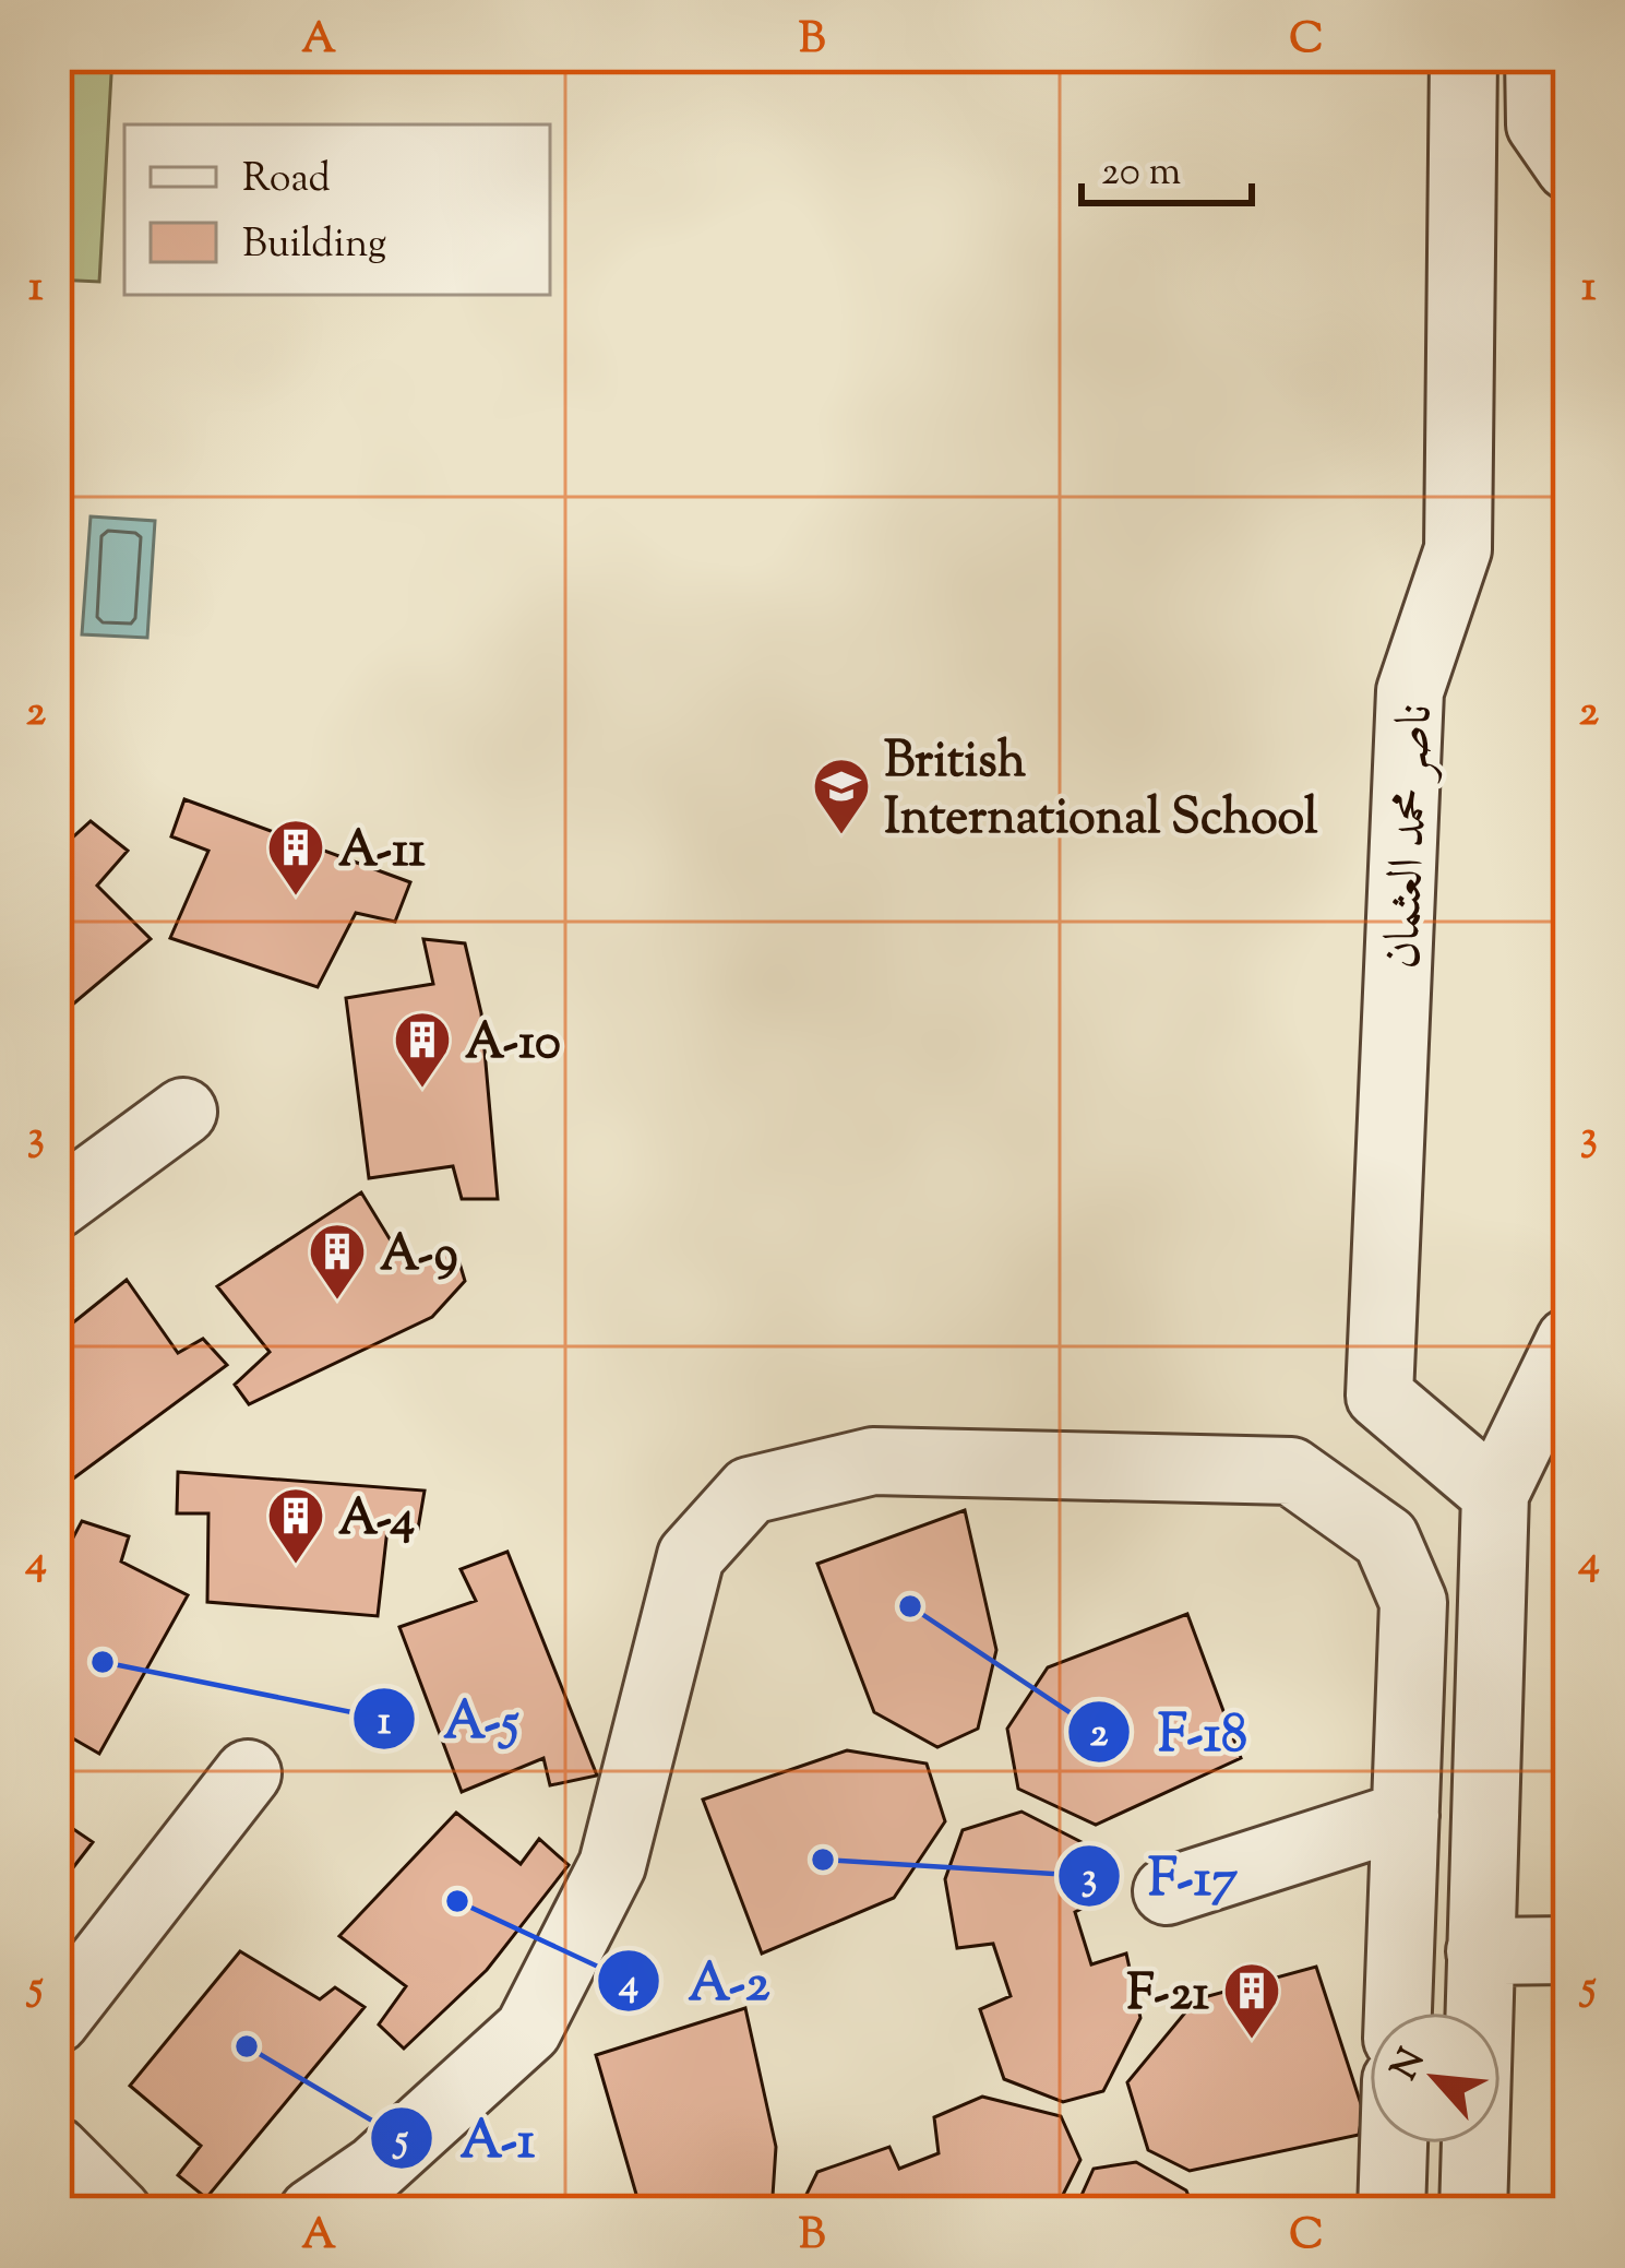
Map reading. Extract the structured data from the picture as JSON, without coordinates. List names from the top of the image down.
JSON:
{
  "streets": {
    "street": ["ناصر محمد العثمان"]
  },
  "places": {
    "school or university": ["British International School"],
    "building": [
      "A-11",
      "A-10",
      "A-9",
      "A-4",
      "F-21"
    ],
    "other": [
      "F-18",
      "A-5",
      "F-17",
      "A-2",
      "A-1"
    ]
  },
  "legend": ["Road", "Building"],
  "scale_bar": "20 m",
  "north": "top left",
  "grid": {
    "columns": ["A", "B", "C"],
    "rows": [
      "1",
      "2",
      "3",
      "4",
      "5"
    ]
  }
}
